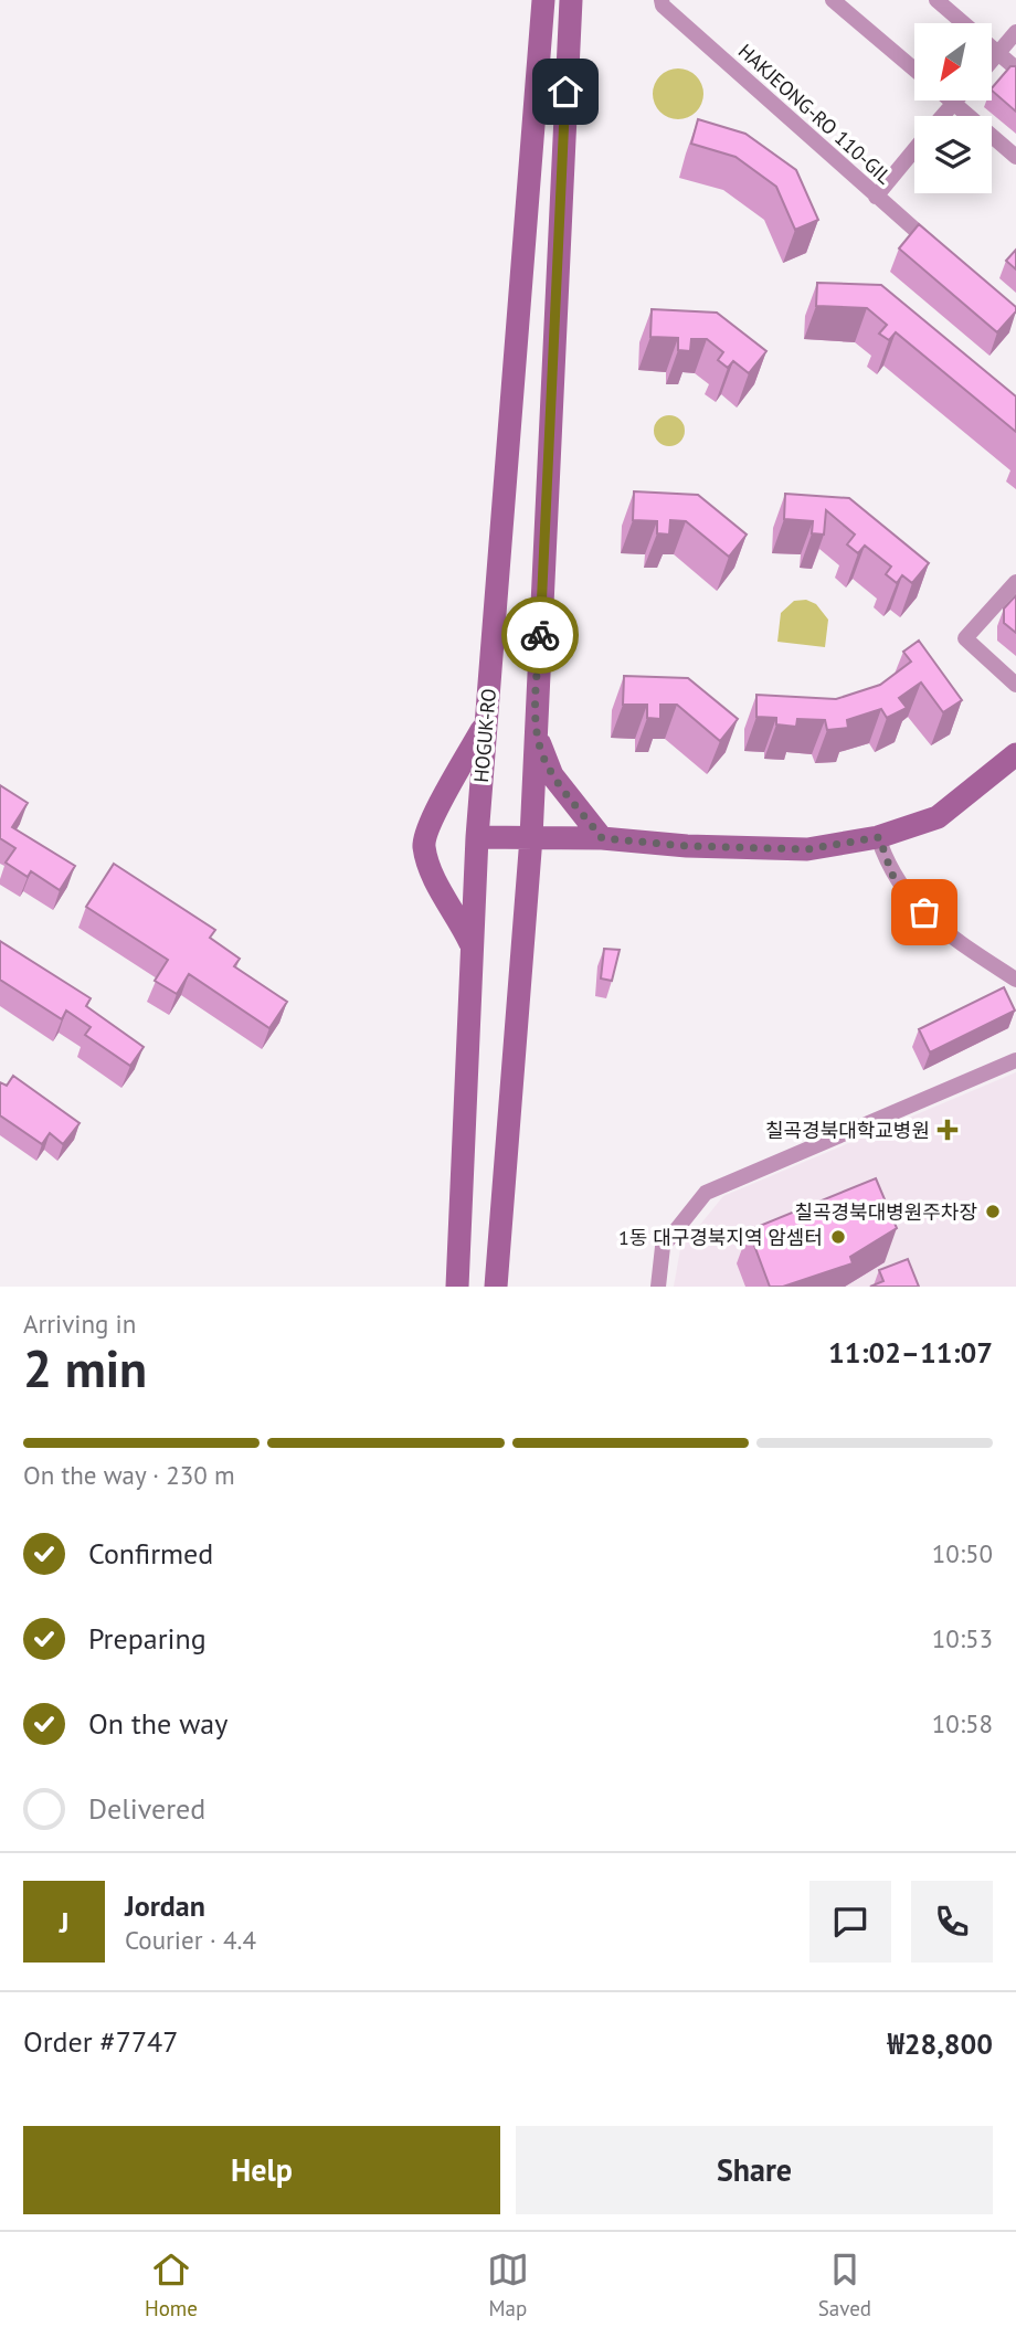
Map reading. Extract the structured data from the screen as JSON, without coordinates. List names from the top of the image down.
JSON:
{
  "streets": {
    "main road": ["HOGUK-RO"],
    "street": ["HAKJEONG-RO 110-GIL"]
  },
  "places": {
    "health": ["칠곡경북대학교병원"],
    "other": ["칠곡경북대병원주차장", "1동 대구경북지역 암셈터"]
  },
  "north": "bottom left",
  "page": {
    "heading": ["2 min", "Arriving in", "11:02–11:07"],
    "panel": [
      "Jordan",
      "Courier · 4.4",
      "Order #7747",
      "₩28,800"
    ],
    "bar": "On the way · 230 m",
    "list": [
      ["Confirmed", "10:50"],
      ["Preparing", "10:53"],
      ["On the way", "10:58"],
      "Delivered"
    ],
    "round": "J",
    "buttons": ["Help", "Share"],
    "tabs": ["Home", "Map", "Saved"]
  }
}
